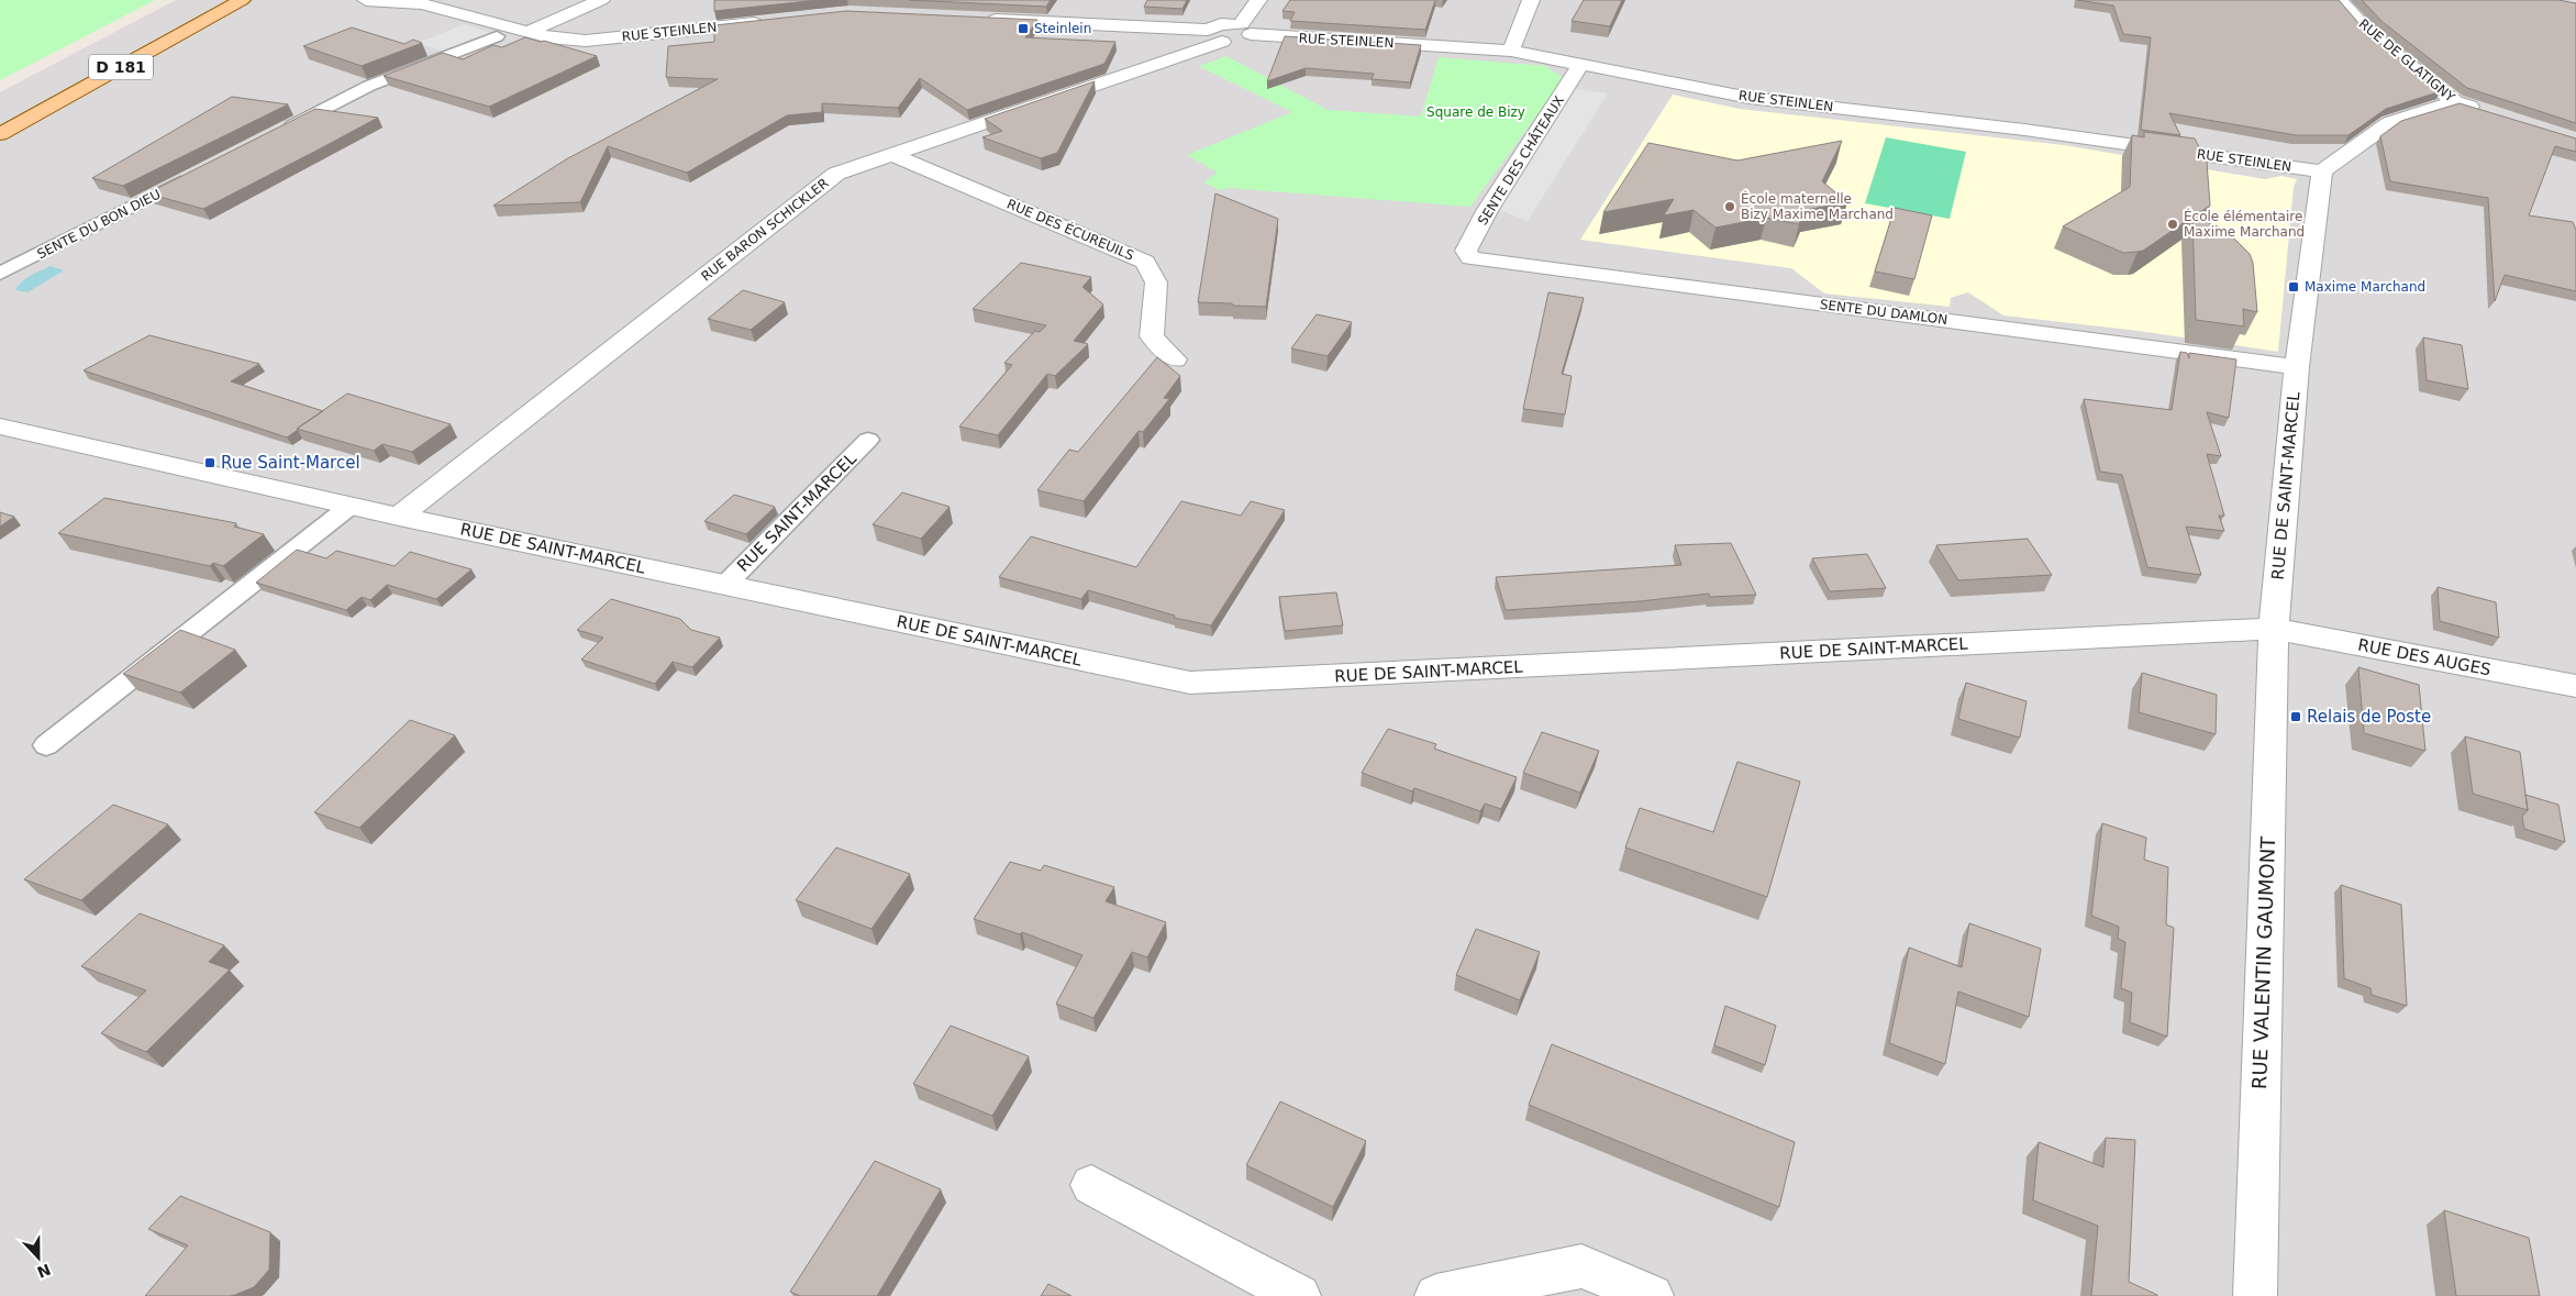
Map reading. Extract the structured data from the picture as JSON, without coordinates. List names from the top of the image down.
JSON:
{
  "streets": {
    "main road": ["D 181"],
    "street": [
      "RUE STEINLEN",
      "RUE DE GLATIGNY",
      "SENTE DES CHÂTEAUX",
      "RUE BARON SCHICKLER",
      "RUE DES ÉCUREUILS",
      "SENTE DU DAMLON",
      "RUE DE SAINT-MARCEL",
      "RUE DES AUGES",
      "RUE VALENTIN GAUMONT"
    ],
    "lane": ["SENTE DU BON DIEU", "RUE SAINT-MARCEL"]
  },
  "crossings": [
    ["RUE STEINLEN", "SENTE DES CHÂTEAUX"],
    ["RUE STEINLEN", "RUE BARON SCHICKLER"],
    ["RUE STEINLEN", "RUE DE SAINT-MARCEL"],
    ["SENTE DES CHÂTEAUX", "SENTE DU DAMLON"],
    ["RUE BARON SCHICKLER", "RUE DES ÉCUREUILS"],
    ["RUE BARON SCHICKLER", "RUE DE SAINT-MARCEL"],
    ["SENTE DU DAMLON", "RUE DE SAINT-MARCEL"],
    ["RUE DE SAINT-MARCEL", "RUE SAINT-MARCEL"],
    ["RUE DE SAINT-MARCEL", "RUE DES AUGES"],
    ["RUE DE SAINT-MARCEL", "RUE VALENTIN GAUMONT"],
    ["RUE DES AUGES", "RUE VALENTIN GAUMONT"]
  ],
  "parks": ["Square de Bizy"],
  "places": {
    "transit": [
      "Steinlein",
      "Maxime Marchand",
      "Rue Saint-Marcel",
      "Relais de Poste"
    ],
    "other": ["École maternelle Bizy Maxime Marchand", "École élémentaire Maxime Marchand"]
  },
  "north": "bottom"
}
